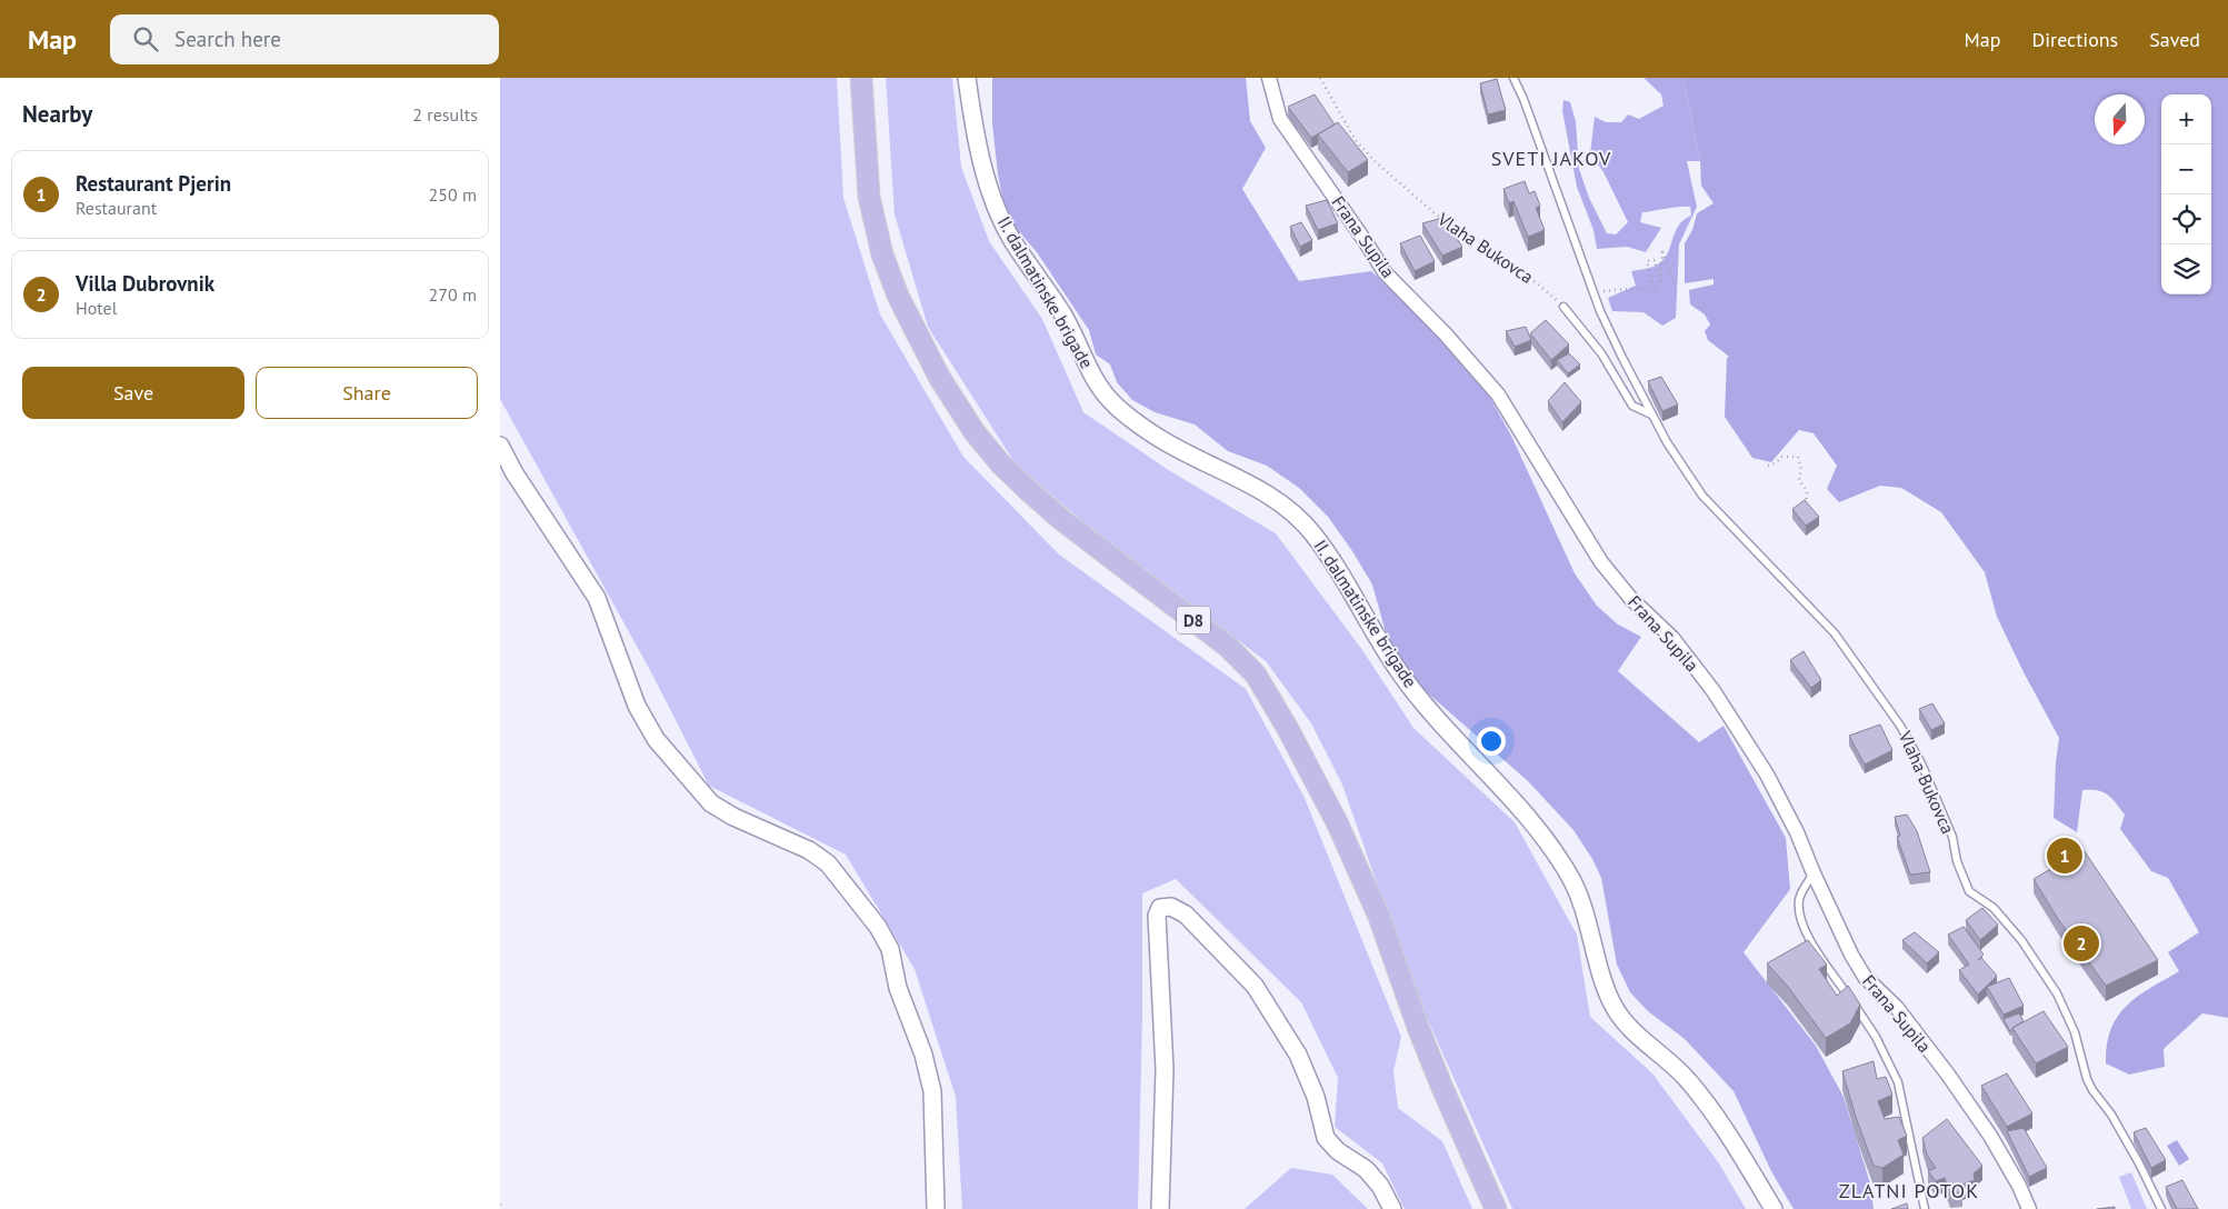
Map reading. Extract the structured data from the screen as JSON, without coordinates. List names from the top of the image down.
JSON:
{
  "streets": {
    "main road": ["D8"],
    "street": ["Frana Supila", "II. dalmatinske brigade"],
    "lane": ["Vlaha Bukovca"]
  },
  "districts": ["SVETI JAKOV", "ZLATNI POTOK"],
  "north": "bottom",
  "page": {
    "header": "Map",
    "search": "Search here",
    "nav": ["Map", "Directions", "Saved"],
    "heading": ["Nearby", "2 results"],
    "map_buttons": ["+", "−"],
    "list": [
      {
        "mark": "1",
        "name": "Restaurant Pjerin",
        "note": "Restaurant",
        "value": "250 m"
      },
      {
        "mark": "2",
        "name": "Villa Dubrovnik",
        "note": "Hotel",
        "value": "270 m"
      }
    ],
    "buttons": ["Save", "Share"],
    "pins": ["1", "2"]
  }
}
